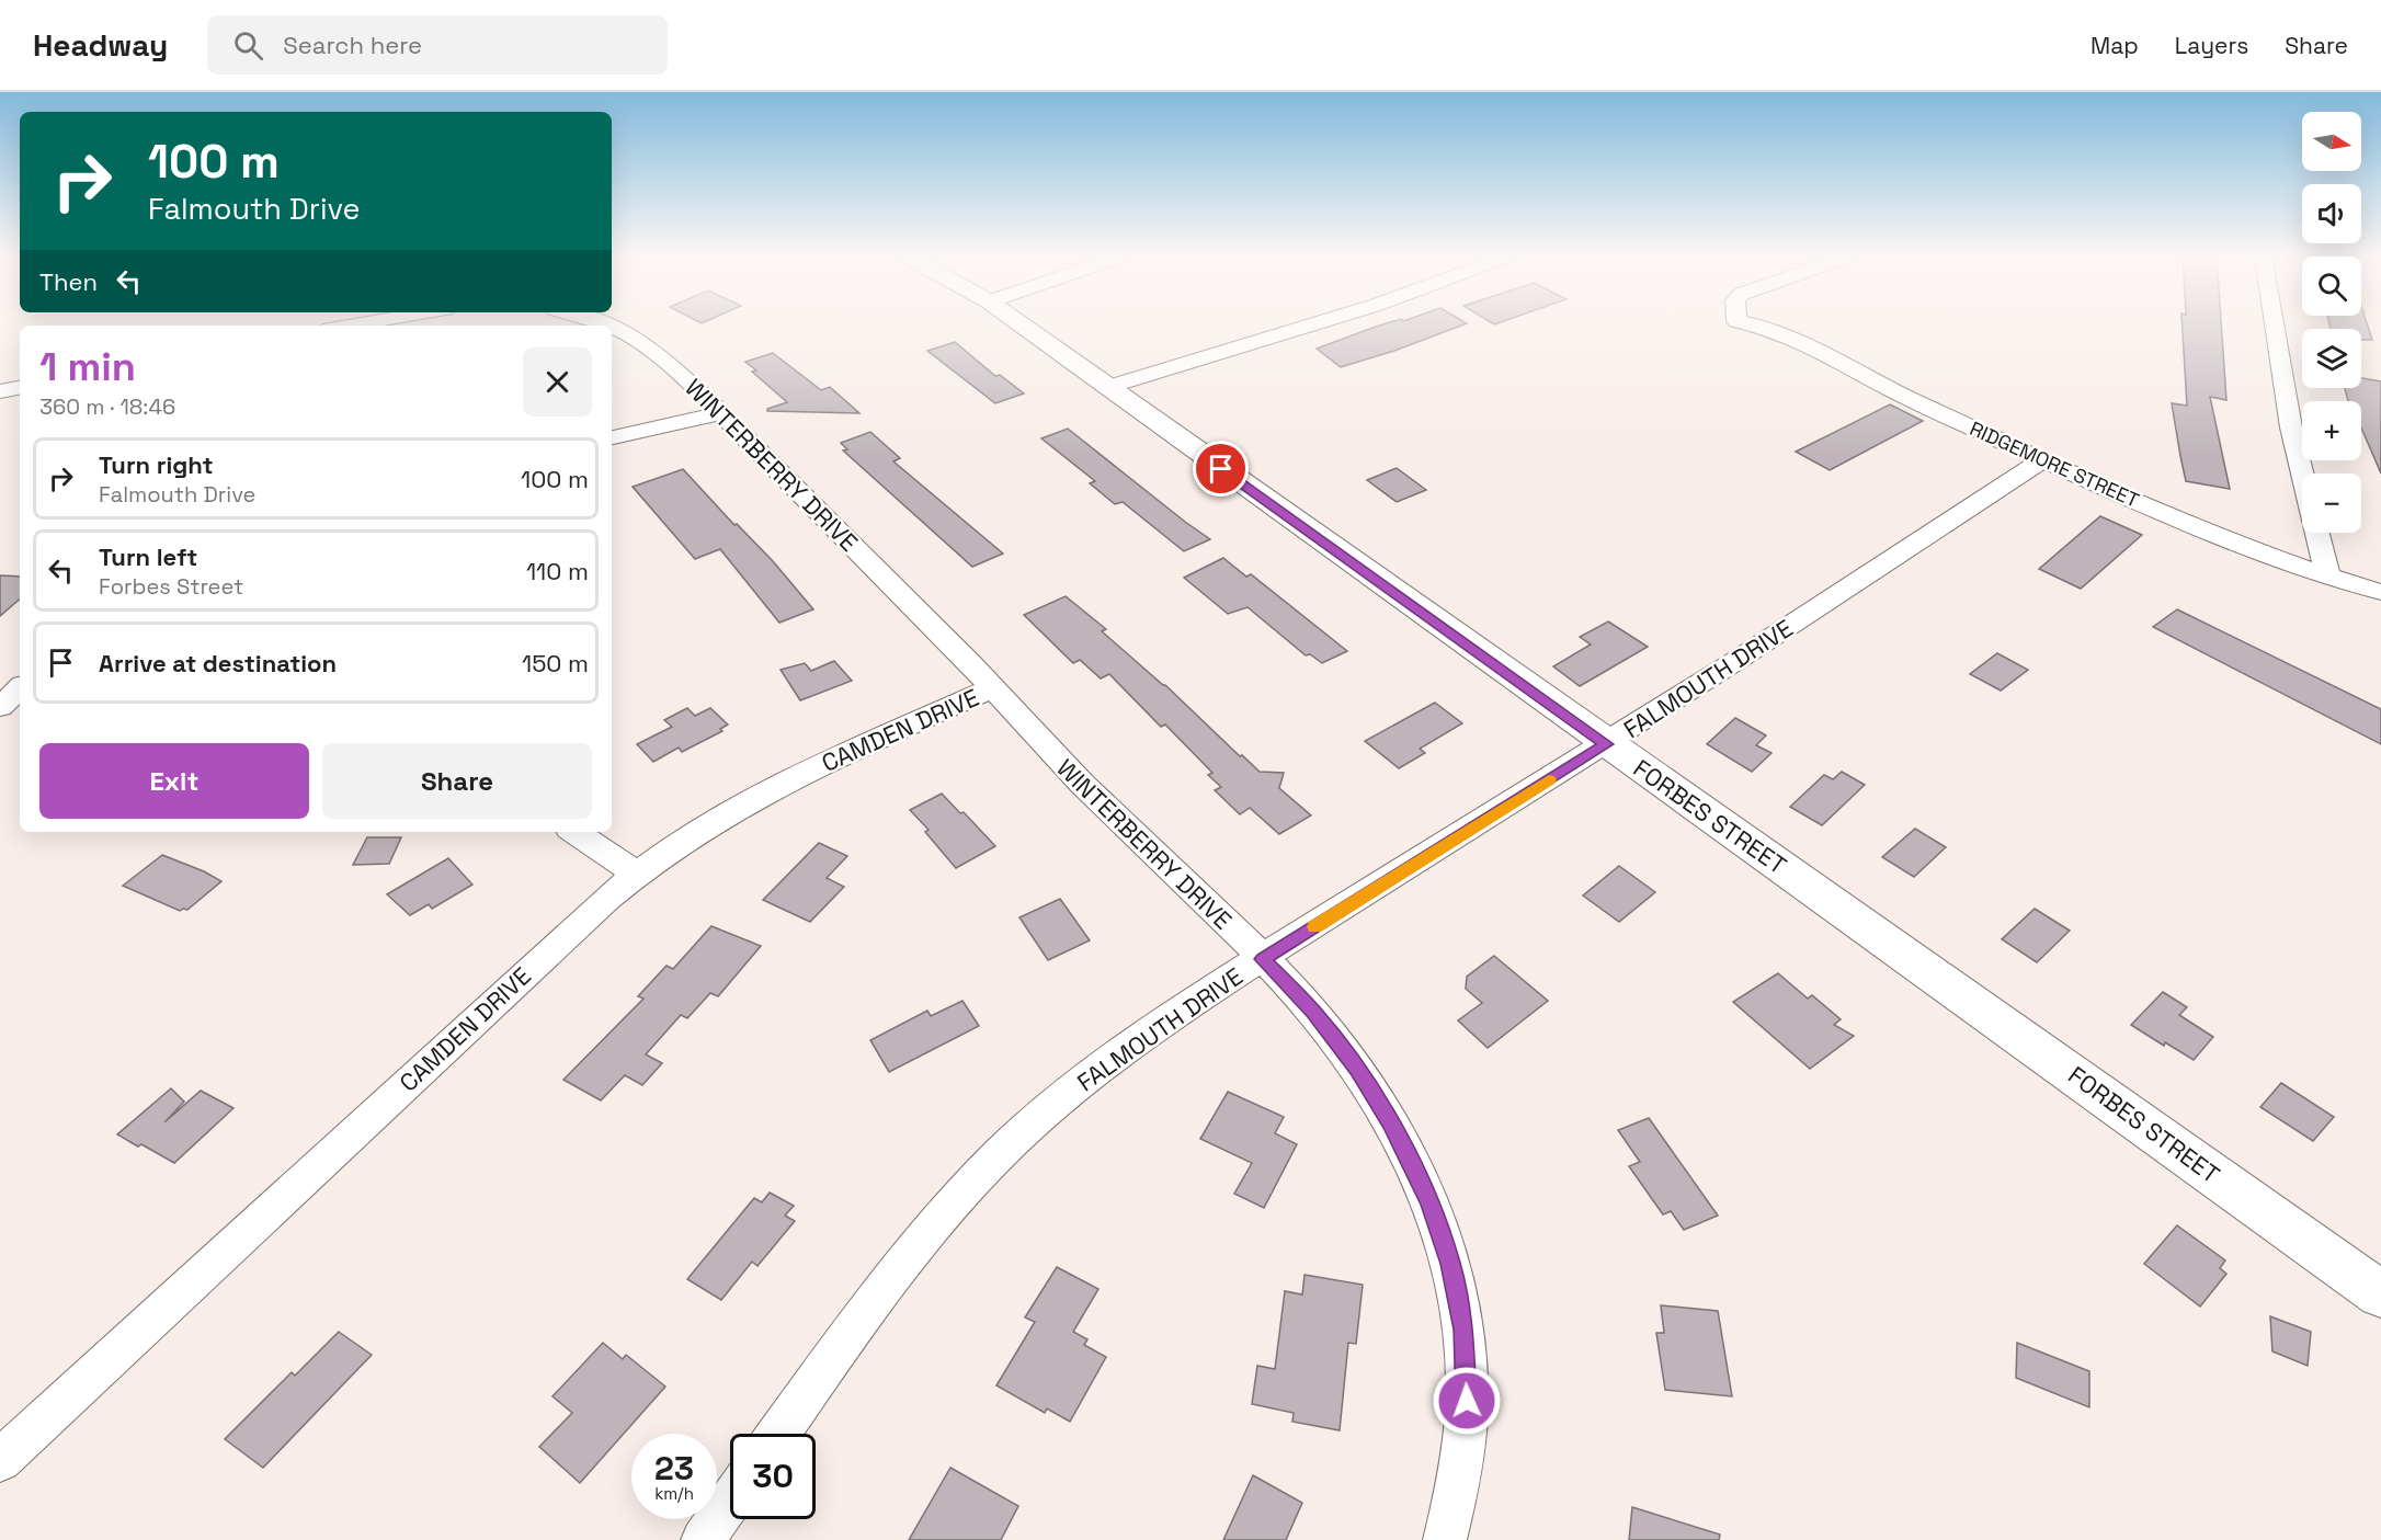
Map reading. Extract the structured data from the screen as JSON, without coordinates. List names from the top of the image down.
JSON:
{
  "streets": {
    "street": [
      "WINTERBERRY DRIVE",
      "RIDGEMORE STREET",
      "FALMOUTH DRIVE",
      "CAMDEN DRIVE",
      "FORBES STREET"
    ]
  },
  "crossings": [
    ["WINTERBERRY DRIVE", "FALMOUTH DRIVE"],
    ["WINTERBERRY DRIVE", "CAMDEN DRIVE"],
    ["RIDGEMORE STREET", "FALMOUTH DRIVE"],
    ["FALMOUTH DRIVE", "FORBES STREET"]
  ],
  "north": "right",
  "page": {
    "header": "Headway",
    "search": "Search here",
    "nav": ["Map", "Layers", "Share"],
    "map_buttons": ["+", "−"],
    "turn": ["100 m", "Falmouth Drive"],
    "then": "Then",
    "heading": ["1 min", "360 m · 18:46"],
    "list": [
      {
        "name": "Turn right",
        "note": "Falmouth Drive",
        "value": "100 m"
      },
      {
        "name": "Turn left",
        "note": "Forbes Street",
        "value": "110 m"
      },
      {
        "name": "Arrive at destination",
        "value": "150 m"
      }
    ],
    "buttons": ["Exit", "Share"],
    "speed": "23 km/h",
    "limit": "30"
  }
}
